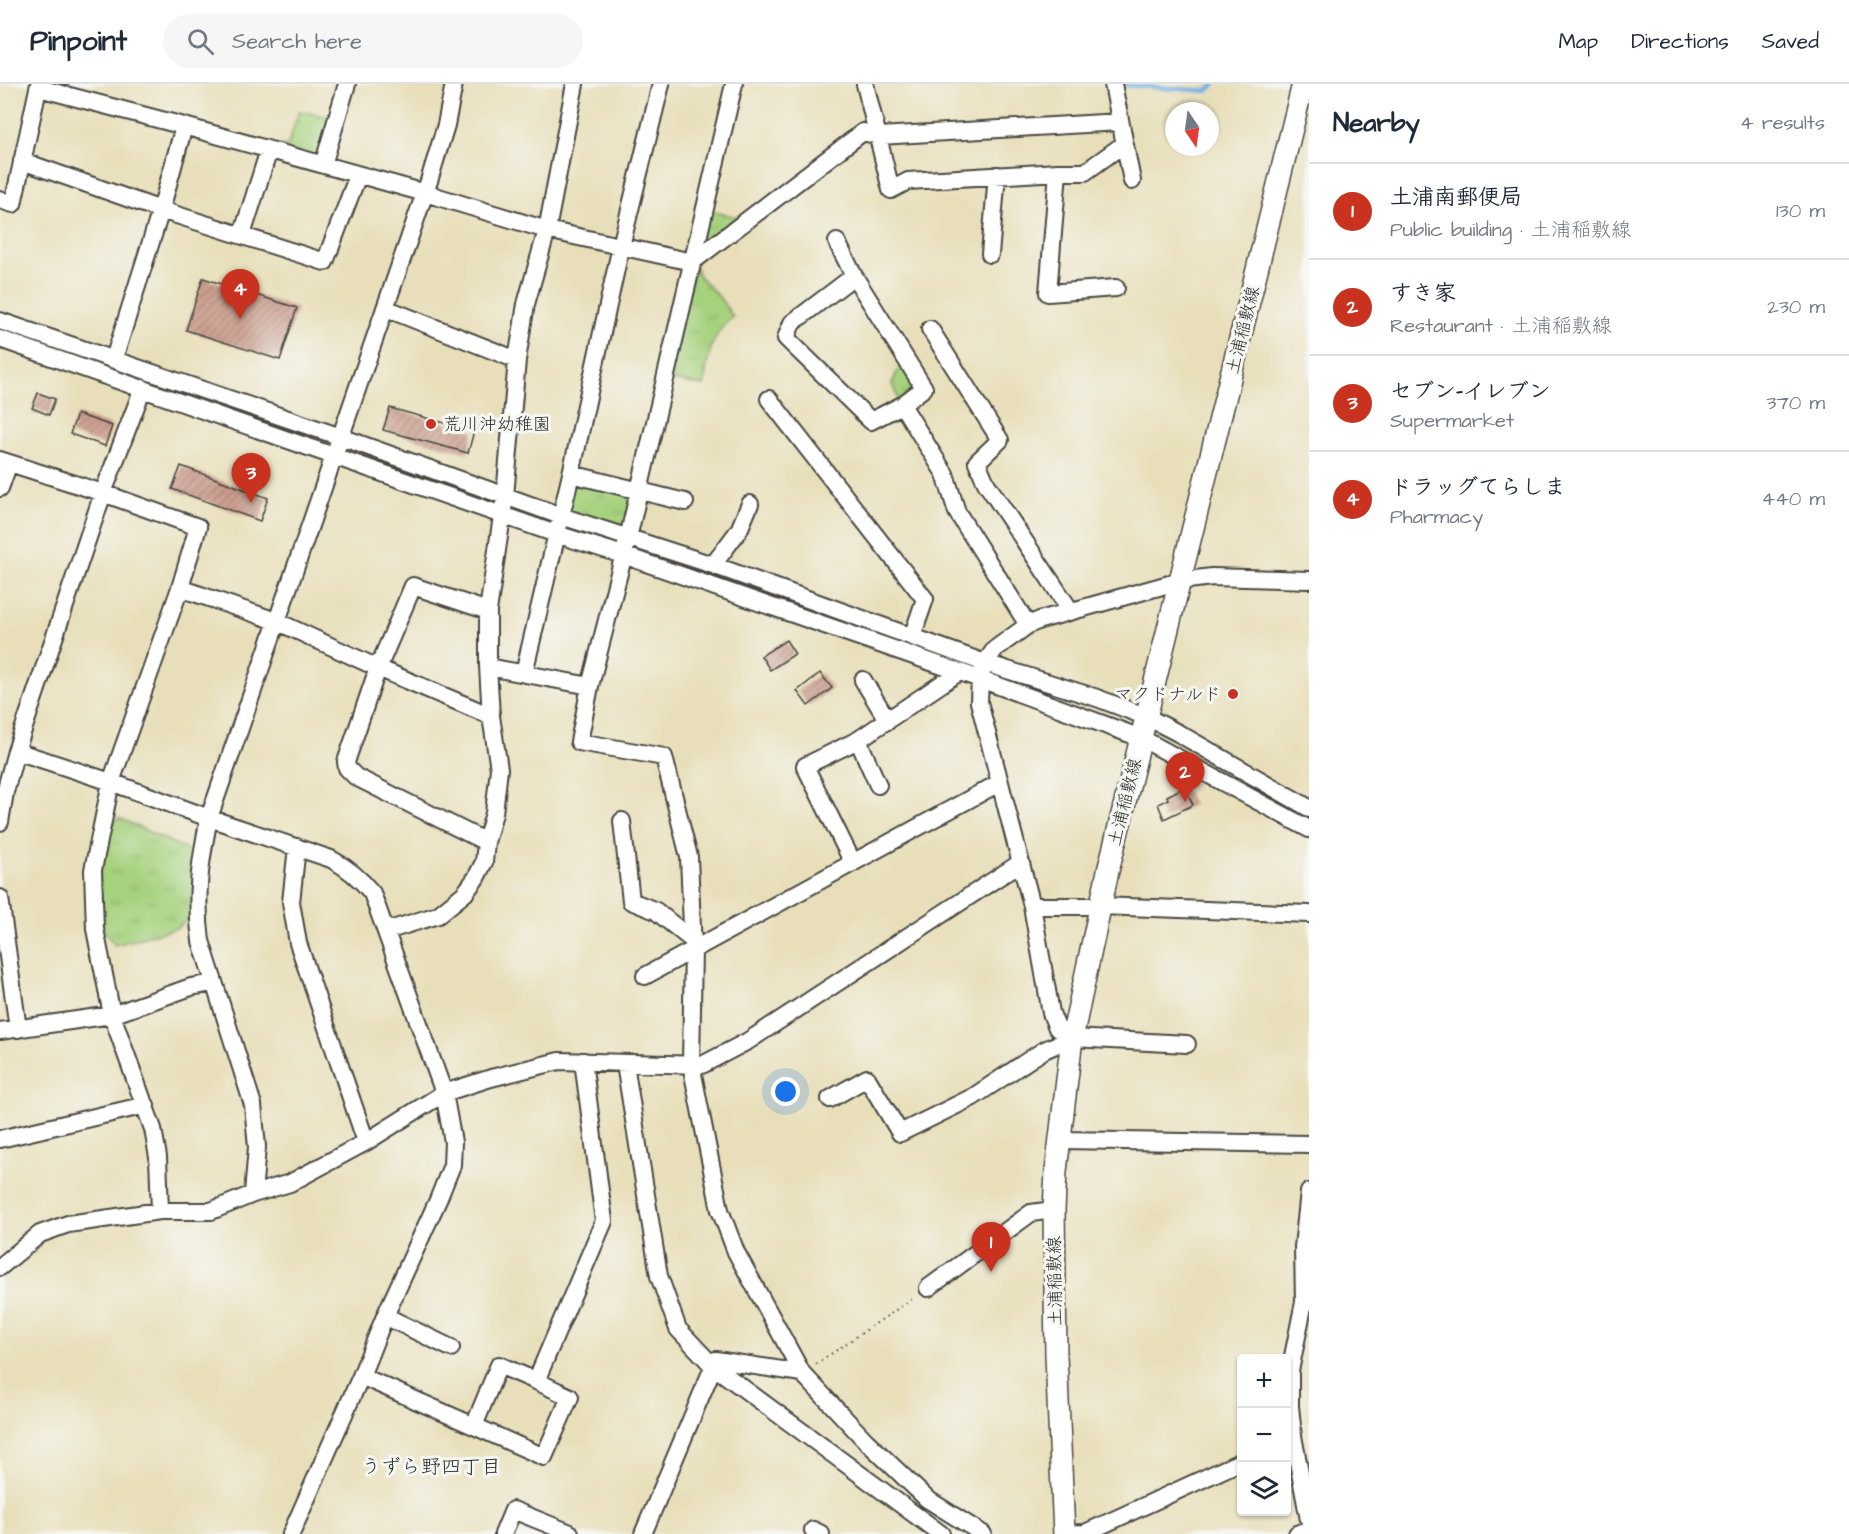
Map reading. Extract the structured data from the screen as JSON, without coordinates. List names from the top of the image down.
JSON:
{
  "streets": {
    "main road": ["土浦稲敷線"]
  },
  "districts": ["うずら野四丁目"],
  "places": ["荒川沖幼稚園", "マクドナルド"],
  "north": "bottom",
  "page": {
    "header": "Pinpoint",
    "search": "Search here",
    "nav": ["Map", "Directions", "Saved"],
    "heading": ["Nearby", "4 results"],
    "list": [
      {
        "mark": "1",
        "name": "土浦南郵便局",
        "note": "Public building · 土浦稲敷線",
        "value": "130 m"
      },
      {
        "mark": "2",
        "name": "すき家",
        "note": "Restaurant · 土浦稲敷線",
        "value": "230 m"
      },
      {
        "mark": "3",
        "name": "セブン-イレブン",
        "note": "Supermarket",
        "value": "370 m"
      },
      {
        "mark": "4",
        "name": "ドラッグてらしま",
        "note": "Pharmacy",
        "value": "440 m"
      }
    ],
    "pins": [
      "4",
      "3",
      "2",
      "1"
    ],
    "map_buttons": ["+", "−"]
  }
}
